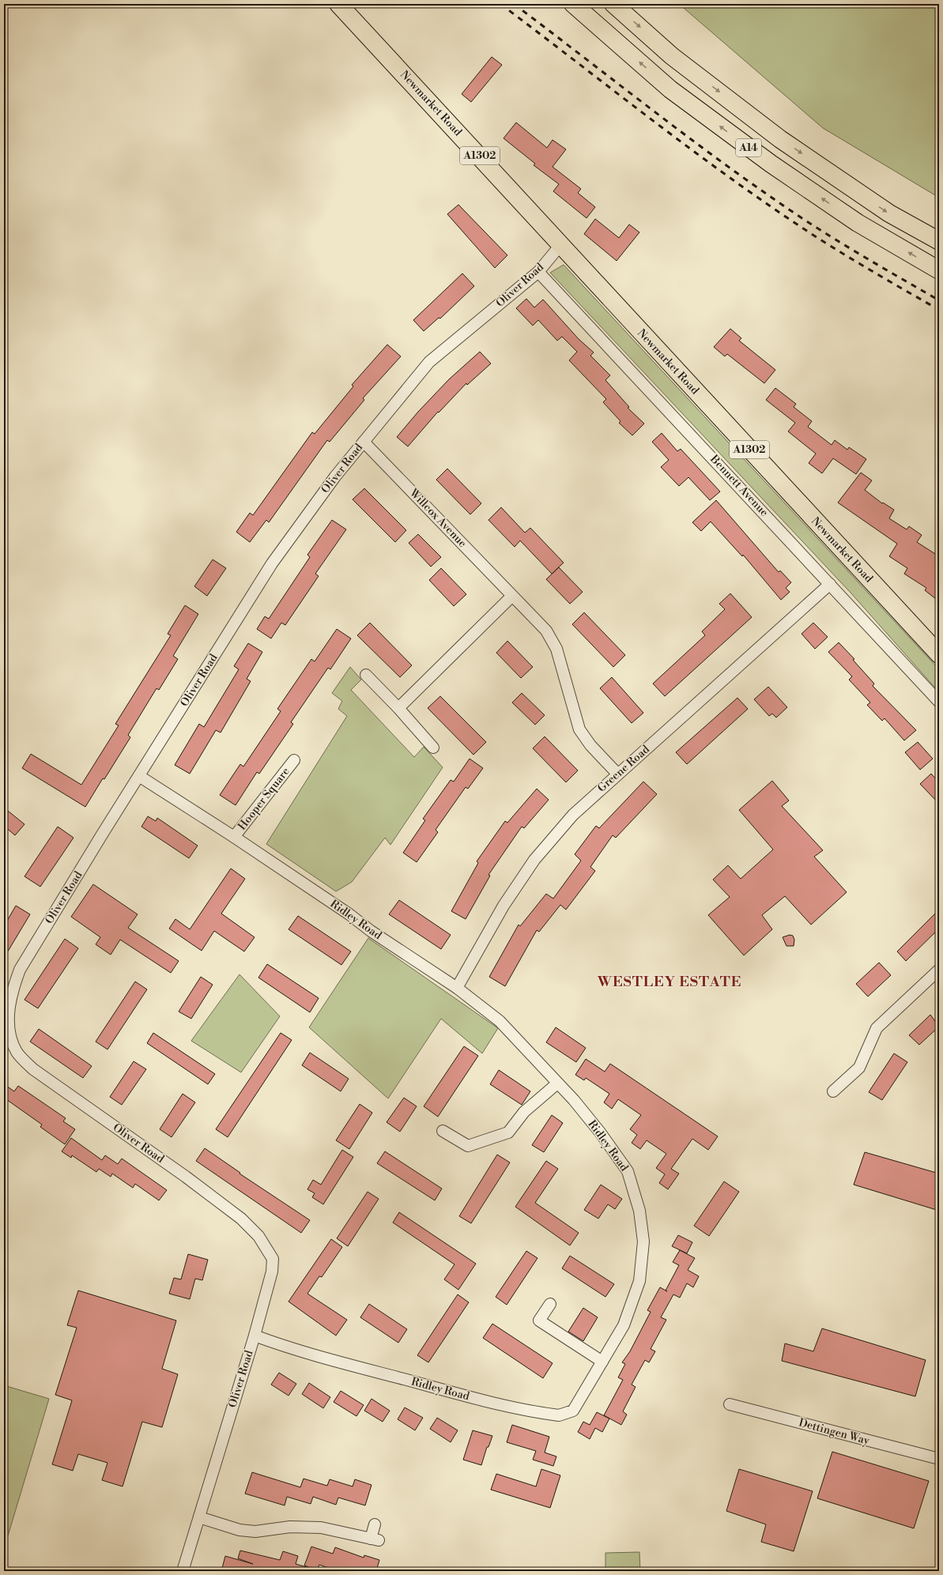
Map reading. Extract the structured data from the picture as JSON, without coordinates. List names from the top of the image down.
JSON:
{
  "streets": {
    "main road": ["Newmarket Road", "A14", "A1302"],
    "street": [
      "Oliver Road",
      "Bennett Avenue",
      "Willcox Avenue",
      "Greene Road",
      "Hooper Square",
      "Ridley Road",
      "Dettingen Way"
    ]
  },
  "crossings": [
    ["Newmarket Road", "Oliver Road"],
    ["Oliver Road", "Bennett Avenue"],
    ["Oliver Road", "Willcox Avenue"],
    ["Oliver Road", "Ridley Road"],
    ["Bennett Avenue", "Greene Road"],
    ["Willcox Avenue", "Greene Road"],
    ["Greene Road", "Ridley Road"],
    ["Hooper Square", "Ridley Road"]
  ],
  "districts": ["WESTLEY ESTATE"]
}
